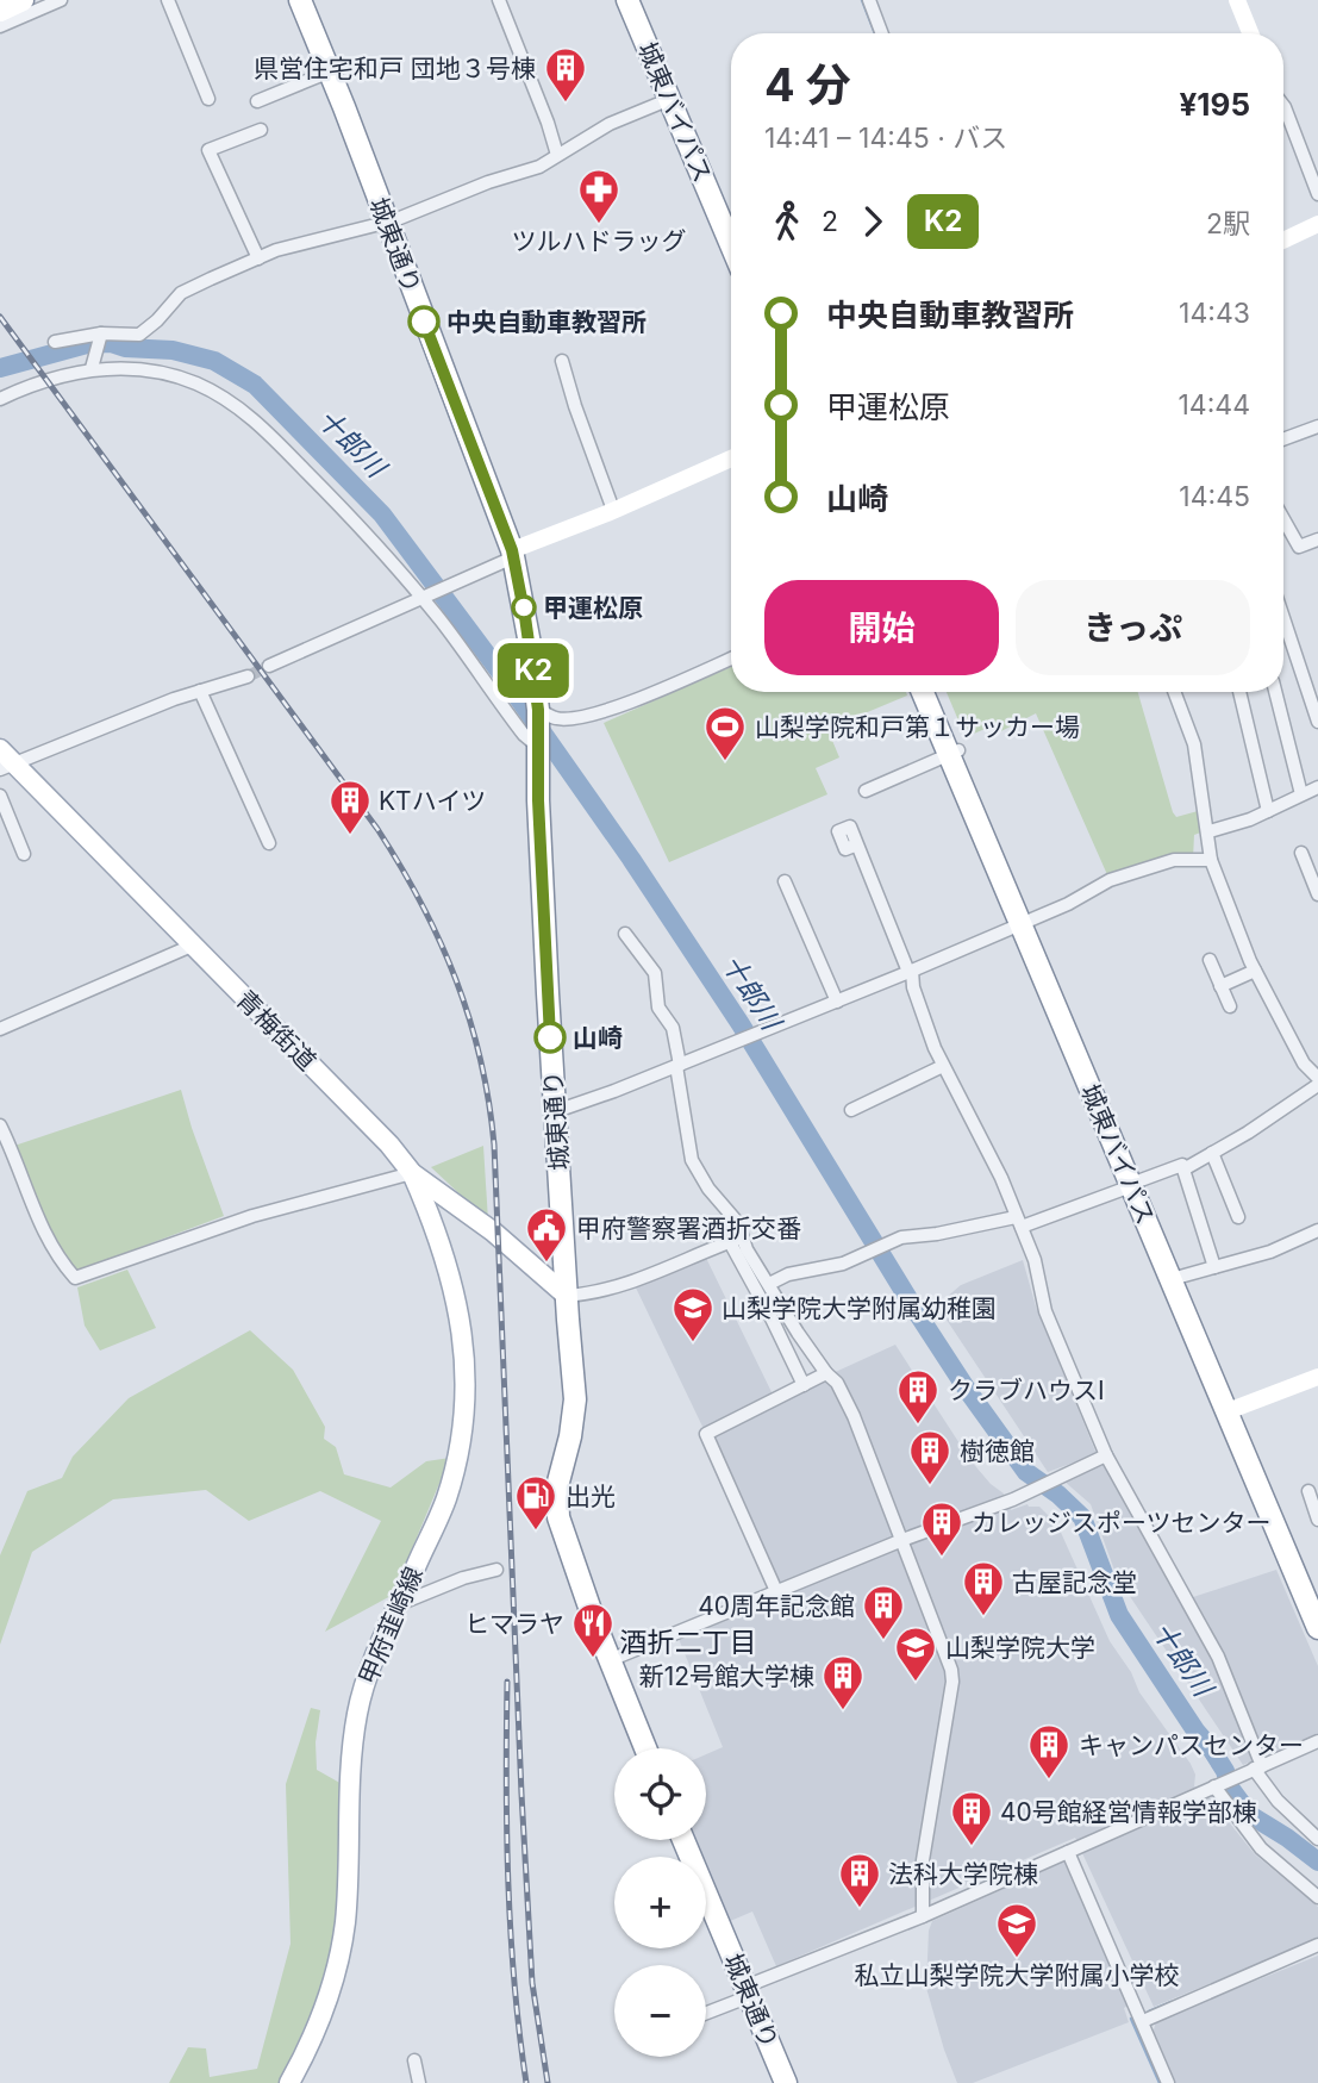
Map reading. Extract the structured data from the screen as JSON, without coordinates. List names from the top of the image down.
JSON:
{
  "streets": {
    "highway": ["城東バイパス", "城東通り"],
    "main road": ["青梅街道", "甲府韮崎線"]
  },
  "crossings": [
    ["城東通り", "青梅街道"],
    ["青梅街道", "甲府韮崎線"]
  ],
  "districts": ["酒折二丁目"],
  "water": ["十郎川"],
  "places": {
    "building": [
      "県営住宅和戸 団地３号棟",
      "KTハイツ",
      "クラブハウスⅠ",
      "樹徳館",
      "カレッジスポーツセンター",
      "古屋記念堂",
      "40周年記念館",
      "新12号館大学棟",
      "キャンパスセンター",
      "40号館経営情報学部棟",
      "法科大学院棟"
    ],
    "pharmacy": ["ツルハドラッグ"],
    "other": ["中央自動車教習所", "甲運松原", "山崎"],
    "sports": ["山梨学院和戸第１サッカー場"],
    "public building": ["甲府警察署酒折交番"],
    "school or university": ["山梨学院大学附属幼稚園", "山梨学院大学", "私立山梨学院大学附属小学校"],
    "fuel station": ["出光"],
    "restaurant": ["ヒマラヤ"]
  },
  "lines": ["bus line K2"],
  "page": {
    "on_map": "K2",
    "heading": ["4 分", "14:41 – 14:45 · バス", "¥195"],
    "legs": ["2", "K2", "2駅"],
    "list": [
      {
        "name": "中央自動車教習所",
        "value": "14:43"
      },
      {
        "name": "甲運松原",
        "value": "14:44"
      },
      {
        "name": "山崎",
        "value": "14:45"
      }
    ],
    "buttons": ["開始", "きっぷ"],
    "map_buttons": ["+", "−"]
  }
}
